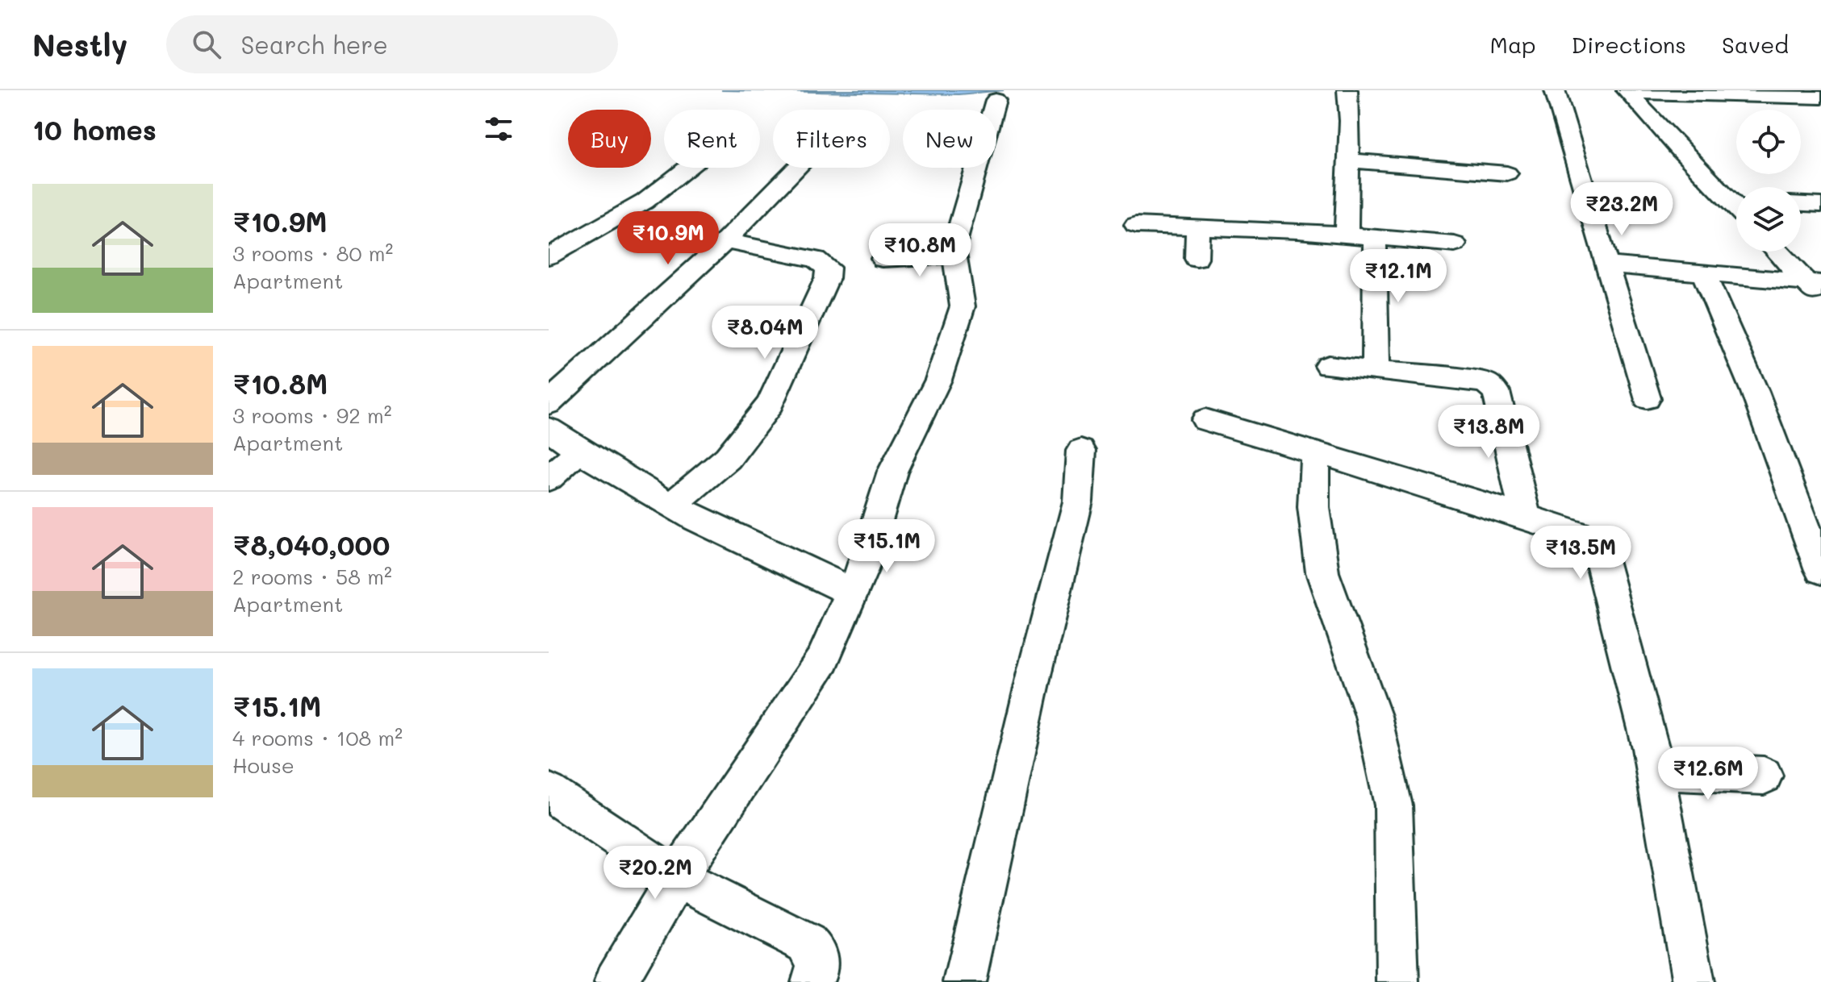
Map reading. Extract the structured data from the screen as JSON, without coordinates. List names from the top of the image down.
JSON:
{
  "page": {
    "header": "Nestly",
    "search": "Search here",
    "nav": ["Map", "Directions", "Saved"],
    "heading": "10 homes",
    "chip": [
      "Buy",
      "Rent",
      "Filters",
      "New"
    ],
    "list": [
      {
        "name": "₹10.9M",
        "note": "3 rooms · 80 m² · Apartment"
      },
      {
        "name": "₹10.8M",
        "note": "3 rooms · 92 m² · Apartment"
      },
      {
        "name": "₹8,040,000",
        "note": "2 rooms · 58 m² · Apartment"
      },
      {
        "name": "₹15.1M",
        "note": "4 rooms · 108 m² · House"
      }
    ],
    "price": [
      "₹23.2M",
      "₹10.9M",
      "₹10.8M",
      "₹12.1M",
      "₹8.04M",
      "₹13.8M",
      "₹15.1M",
      "₹13.5M",
      "₹12.6M",
      "₹20.2M"
    ]
  }
}
